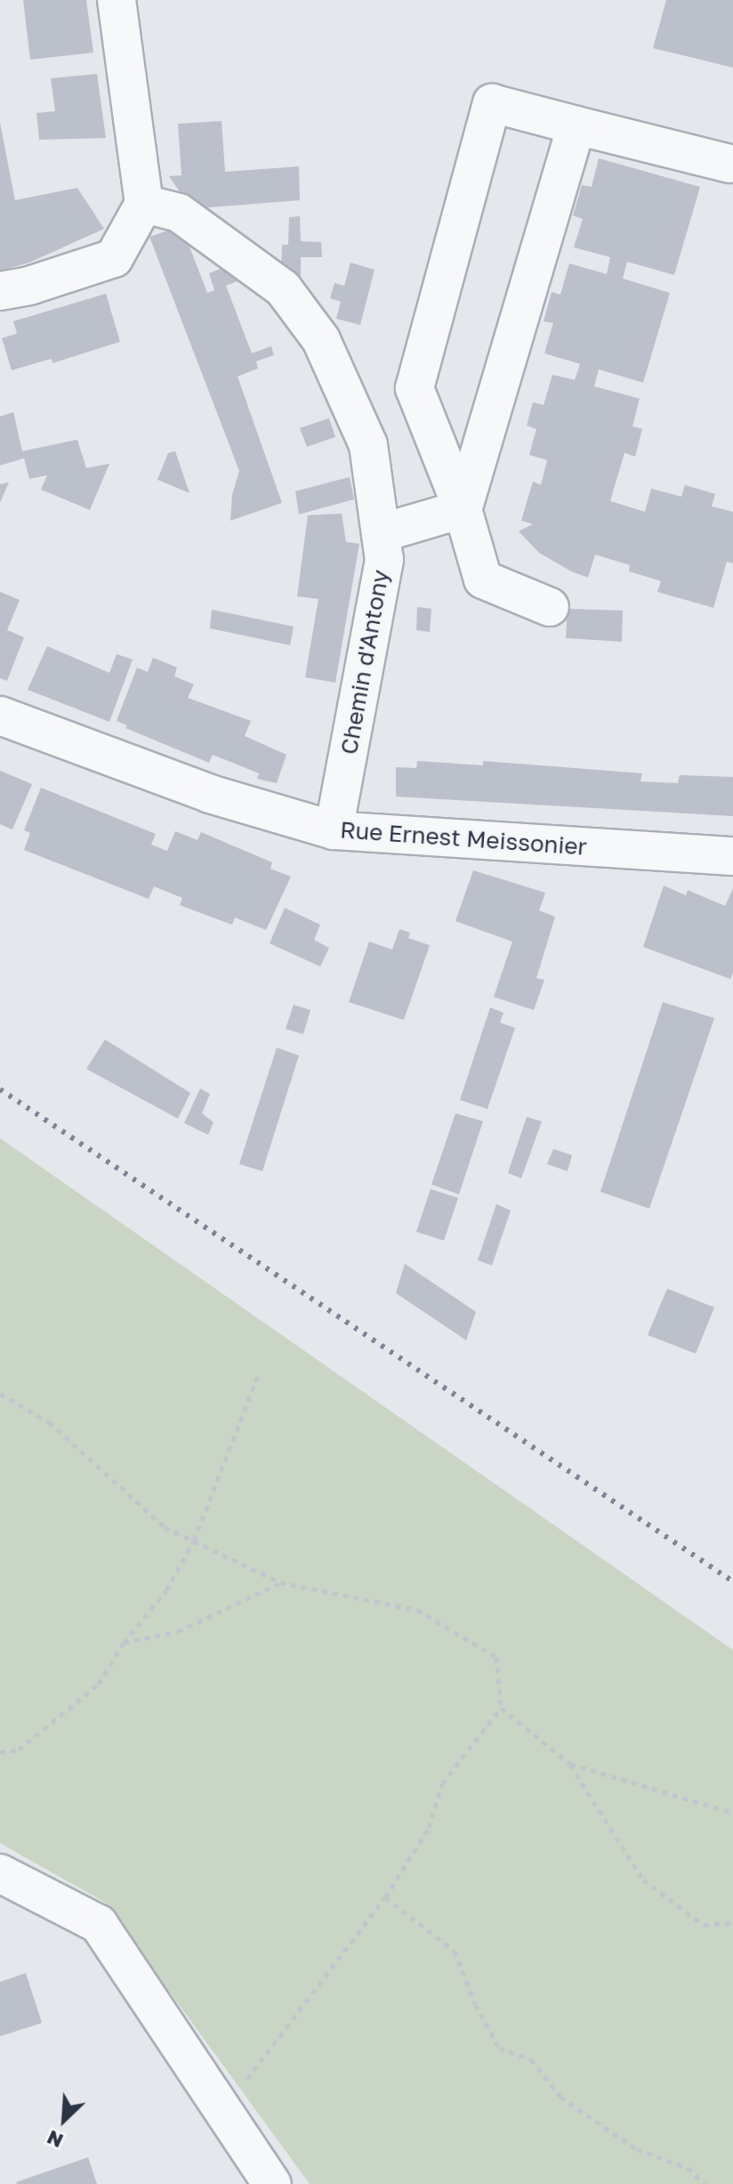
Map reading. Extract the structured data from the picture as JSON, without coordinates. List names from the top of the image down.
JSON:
{
  "streets": {
    "street": ["Chemin d'Antony", "Rue Ernest Meissonier"]
  },
  "crossings": [
    ["Chemin d'Antony", "Rue Ernest Meissonier"]
  ],
  "north": "bottom left"
}
